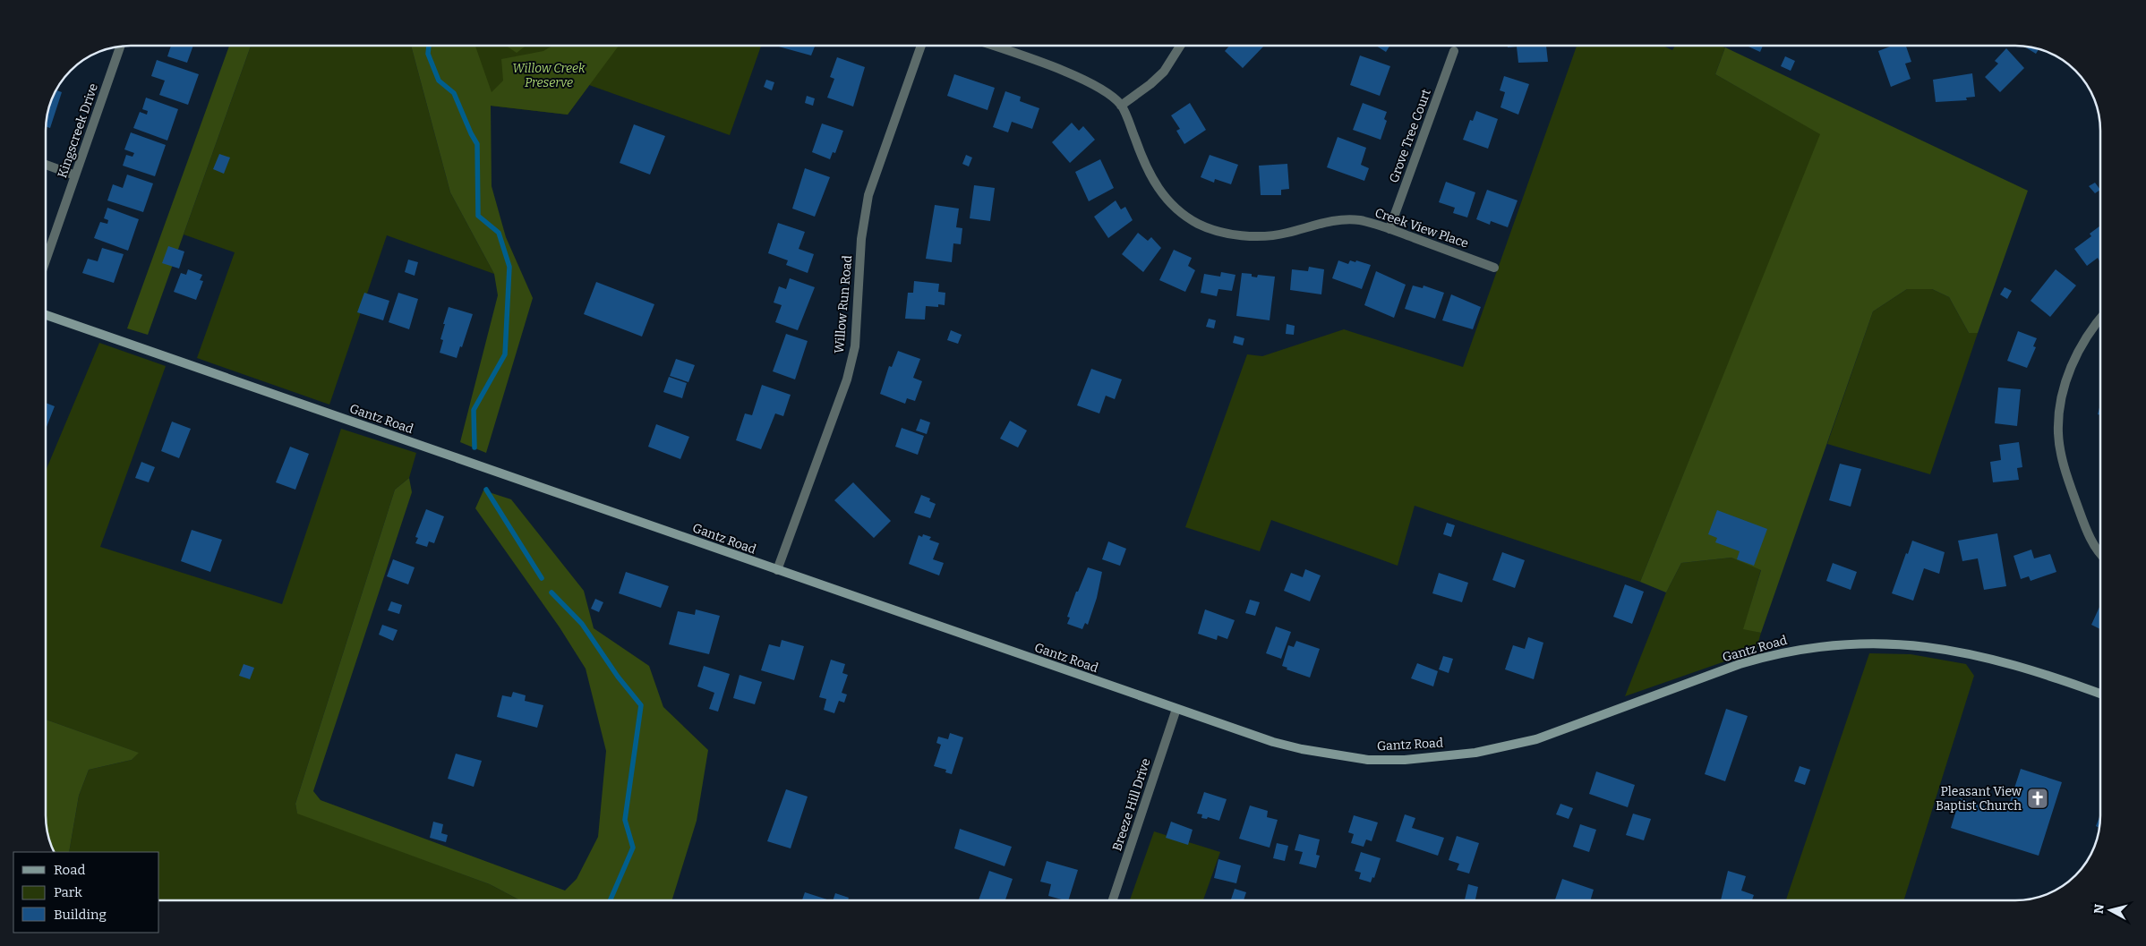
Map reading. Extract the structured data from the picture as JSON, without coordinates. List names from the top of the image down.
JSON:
{
  "streets": {
    "main road": ["Gantz Road"],
    "street": [
      "Kingscreek Drive",
      "Grove Tree Court",
      "Creek View Place",
      "Willow Run Road",
      "Breeze Hill Drive"
    ]
  },
  "crossings": [
    ["Grove Tree Court", "Creek View Place"],
    ["Willow Run Road", "Gantz Road"],
    ["Gantz Road", "Breeze Hill Drive"]
  ],
  "parks": ["Willow Creek Preserve"],
  "places": {
    "church": ["Pleasant View Baptist Church"]
  },
  "legend": ["Road", "Park", "Building"],
  "north": "left"
}
